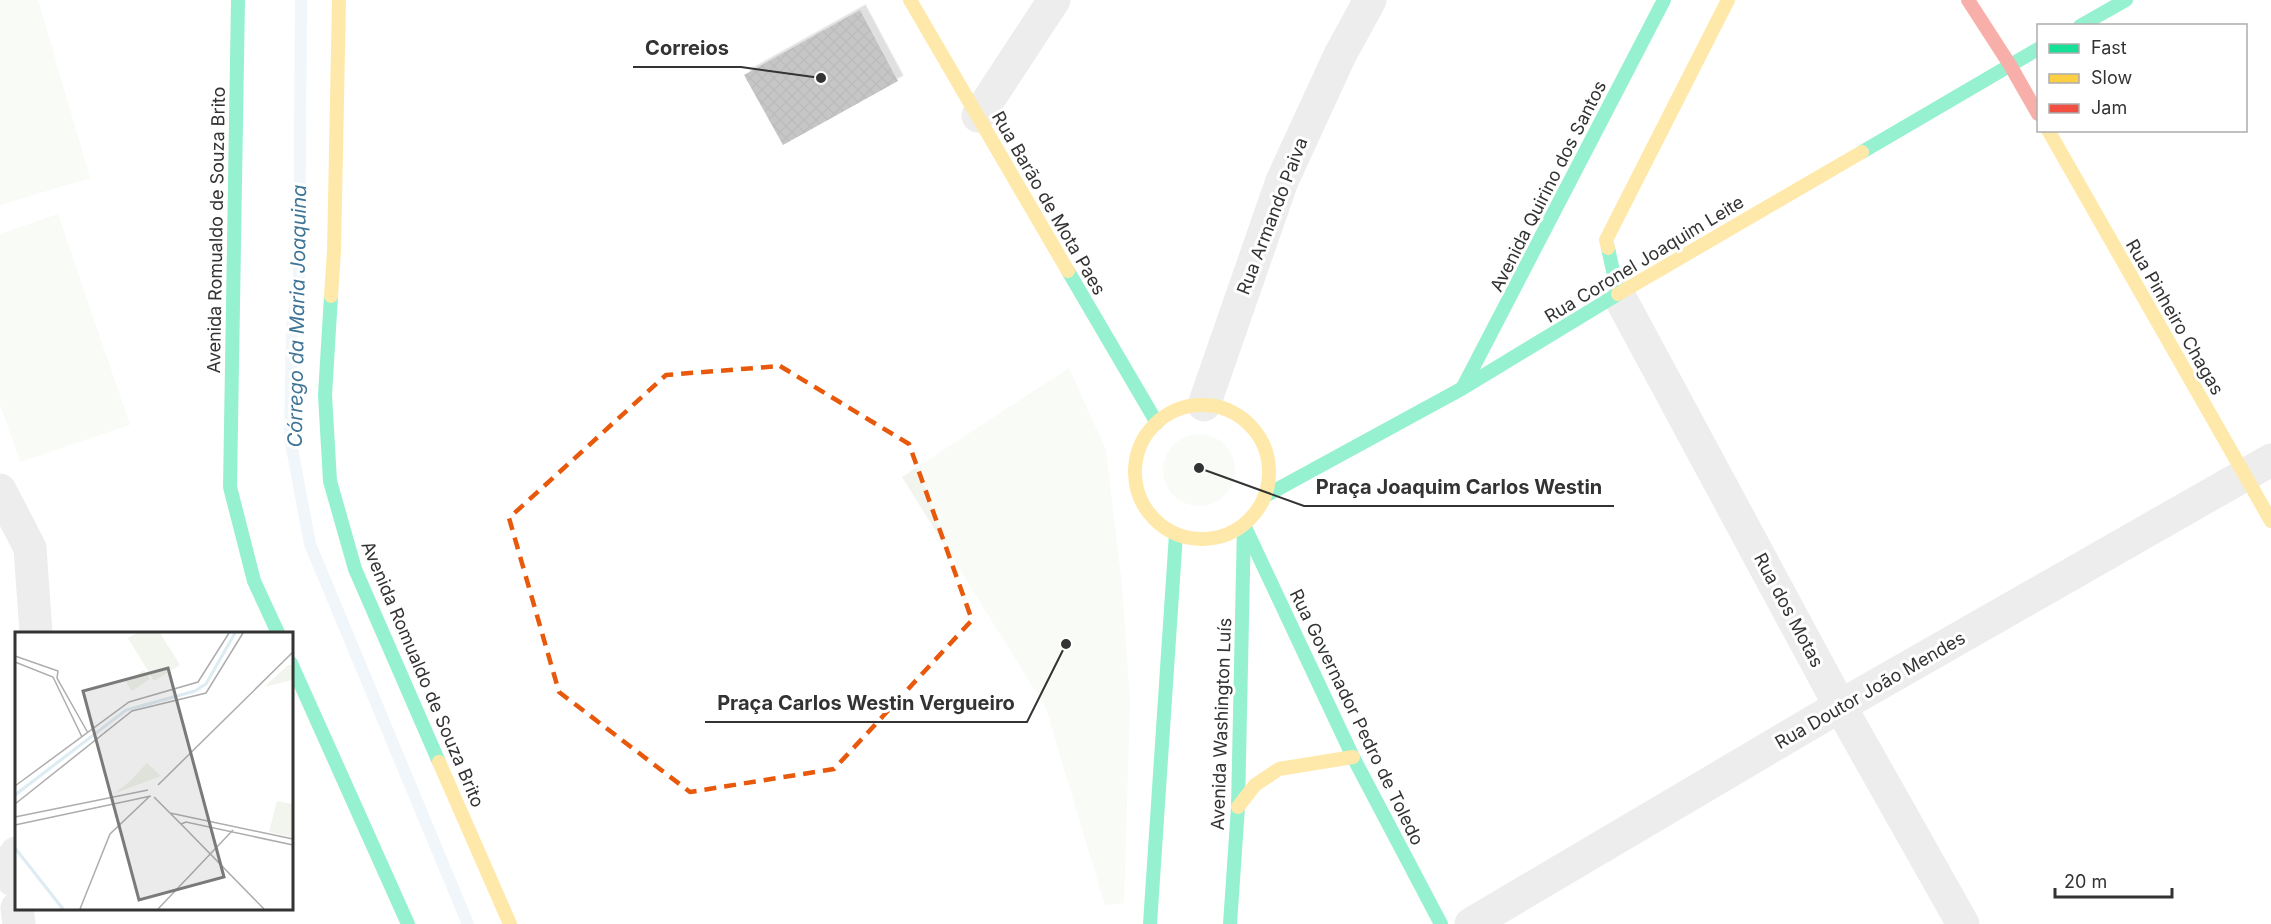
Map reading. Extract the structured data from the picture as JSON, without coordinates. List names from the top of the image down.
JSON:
{
  "streets": {
    "main road": [
      "Avenida Quirino dos Santos",
      "Rua Barão de Mota Paes",
      "Avenida Romualdo de Souza Brito",
      "Rua Coronel Joaquim Leite",
      "Rua Pinheiro Chagas",
      "Rua Governador Pedro de Toledo",
      "Avenida Washington Luís"
    ],
    "street": ["Rua Armando Paiva", "Rua dos Motas", "Rua Doutor João Mendes"]
  },
  "crossings": [
    ["Avenida Quirino dos Santos", "Rua Coronel Joaquim Leite"],
    ["Rua Barão de Mota Paes", "Rua Armando Paiva"],
    ["Rua Barão de Mota Paes", "Rua Coronel Joaquim Leite"],
    ["Rua Barão de Mota Paes", "Rua Governador Pedro de Toledo"],
    ["Rua Barão de Mota Paes", "Avenida Washington Luís"],
    ["Rua Armando Paiva", "Rua Coronel Joaquim Leite"],
    ["Rua Armando Paiva", "Rua Governador Pedro de Toledo"],
    ["Rua Armando Paiva", "Avenida Washington Luís"],
    ["Rua Coronel Joaquim Leite", "Rua dos Motas"],
    ["Rua Coronel Joaquim Leite", "Rua Governador Pedro de Toledo"],
    ["Rua Coronel Joaquim Leite", "Avenida Washington Luís"],
    ["Rua Pinheiro Chagas", "Rua Doutor João Mendes"],
    ["Rua dos Motas", "Rua Doutor João Mendes"],
    ["Rua Governador Pedro de Toledo", "Avenida Washington Luís"]
  ],
  "water": ["Córrego da Maria Joaquina"],
  "places": ["Correios", "Praça Joaquim Carlos Westin", "Praça Carlos Westin Vergueiro"],
  "legend": ["Fast", "Slow", "Jam"],
  "scale_bar": "20 m"
}
